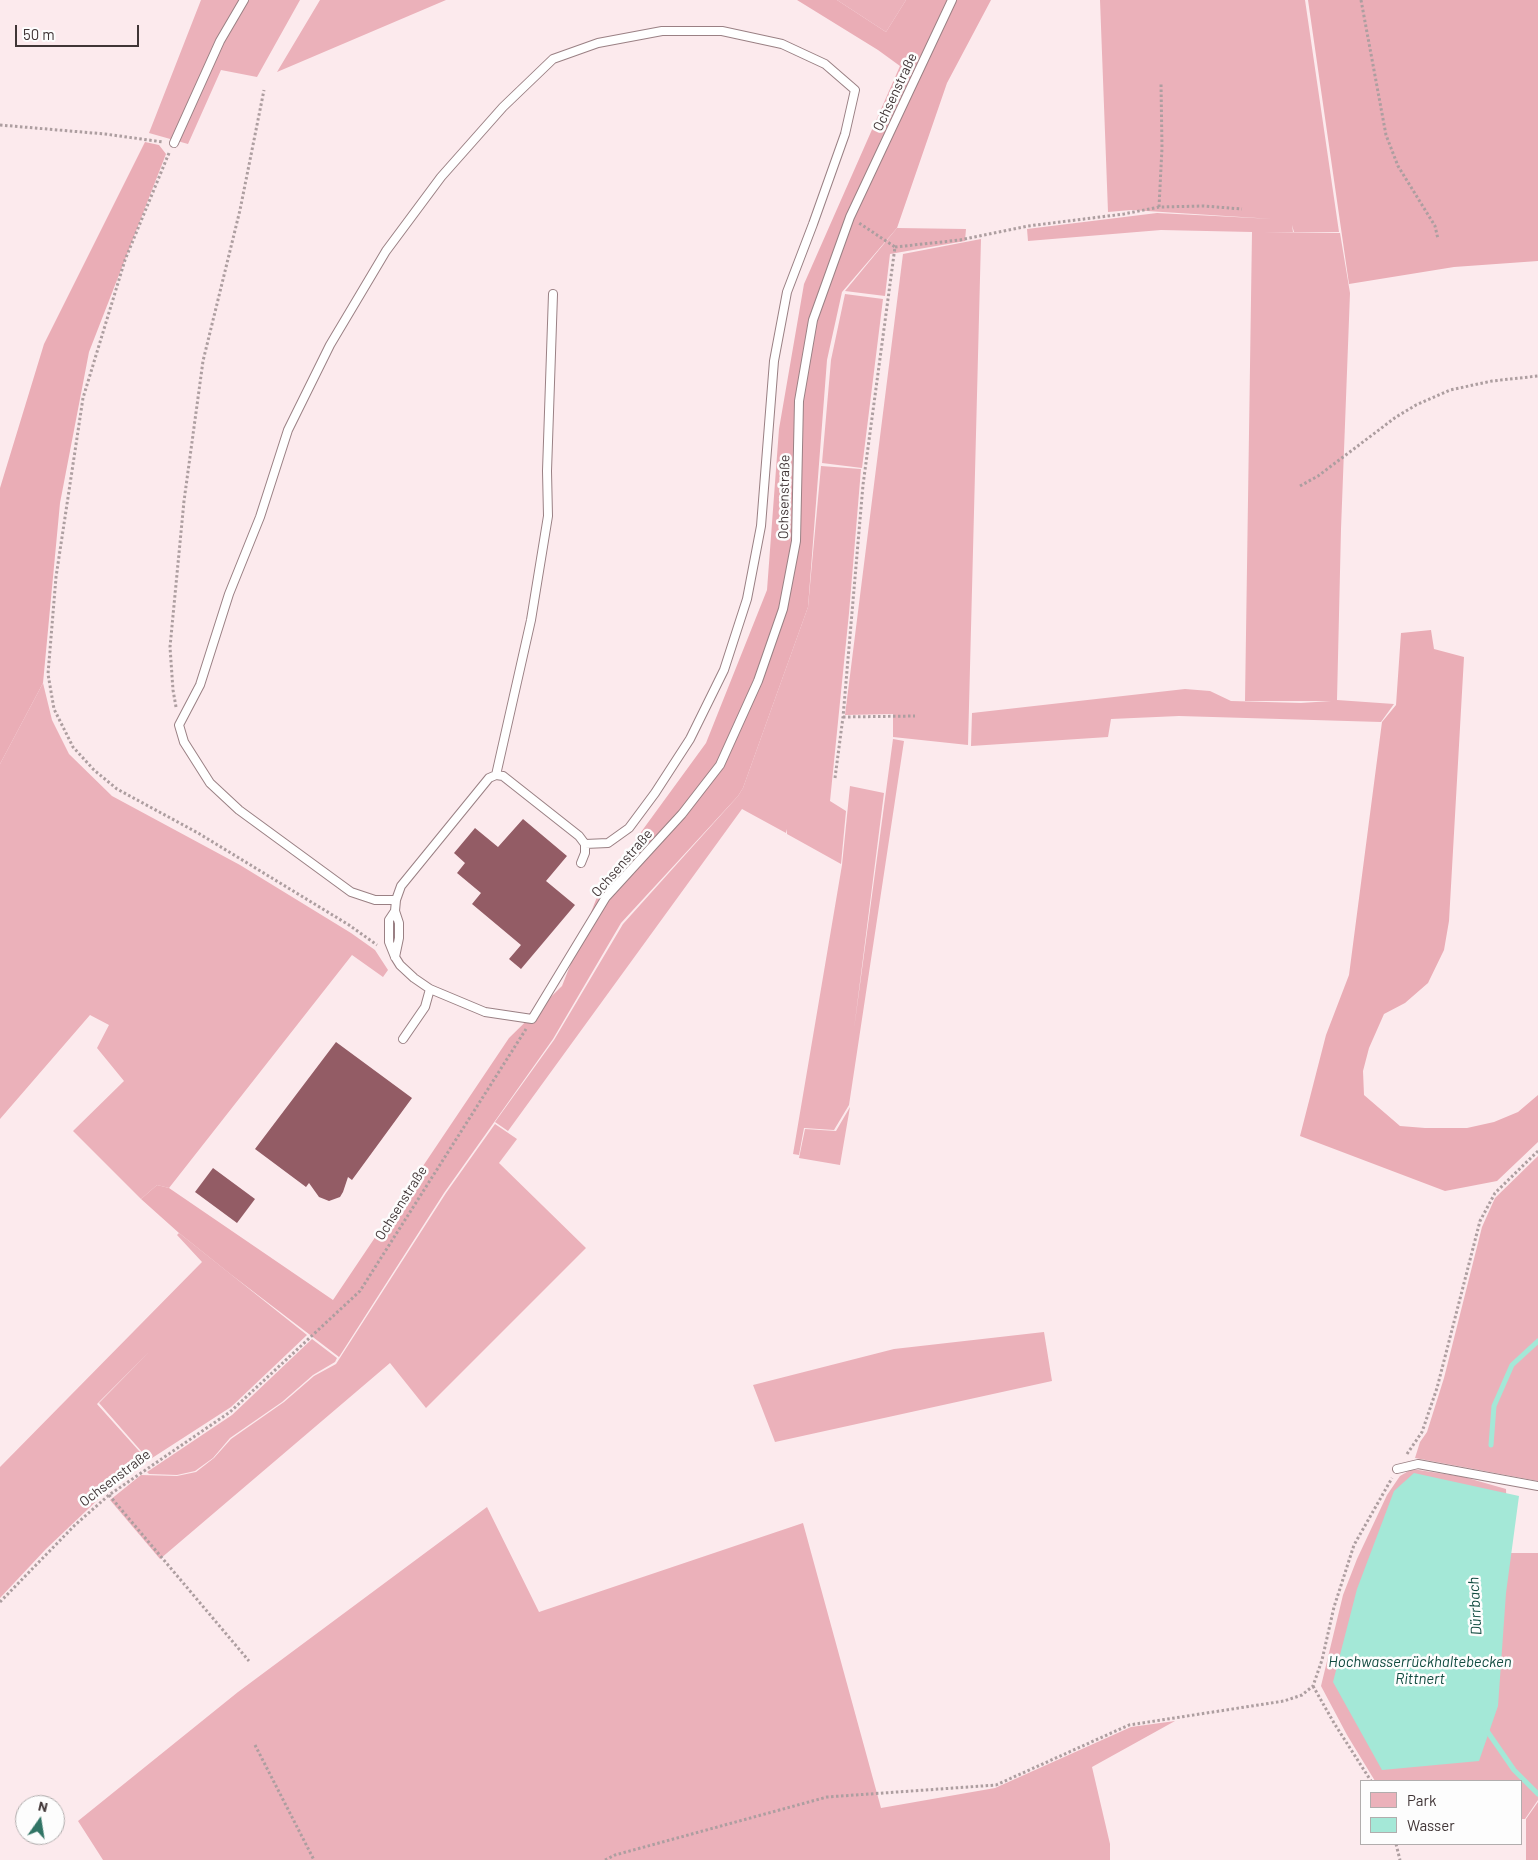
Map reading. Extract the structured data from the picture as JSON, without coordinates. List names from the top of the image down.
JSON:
{
  "streets": {
    "lane": ["Ochsenstraße"]
  },
  "water": ["Dürrbach", "Hochwasserrückhaltebecken Rittnert"],
  "legend": ["Park", "Wasser"],
  "scale_bar": "50 m",
  "north": "top"
}
